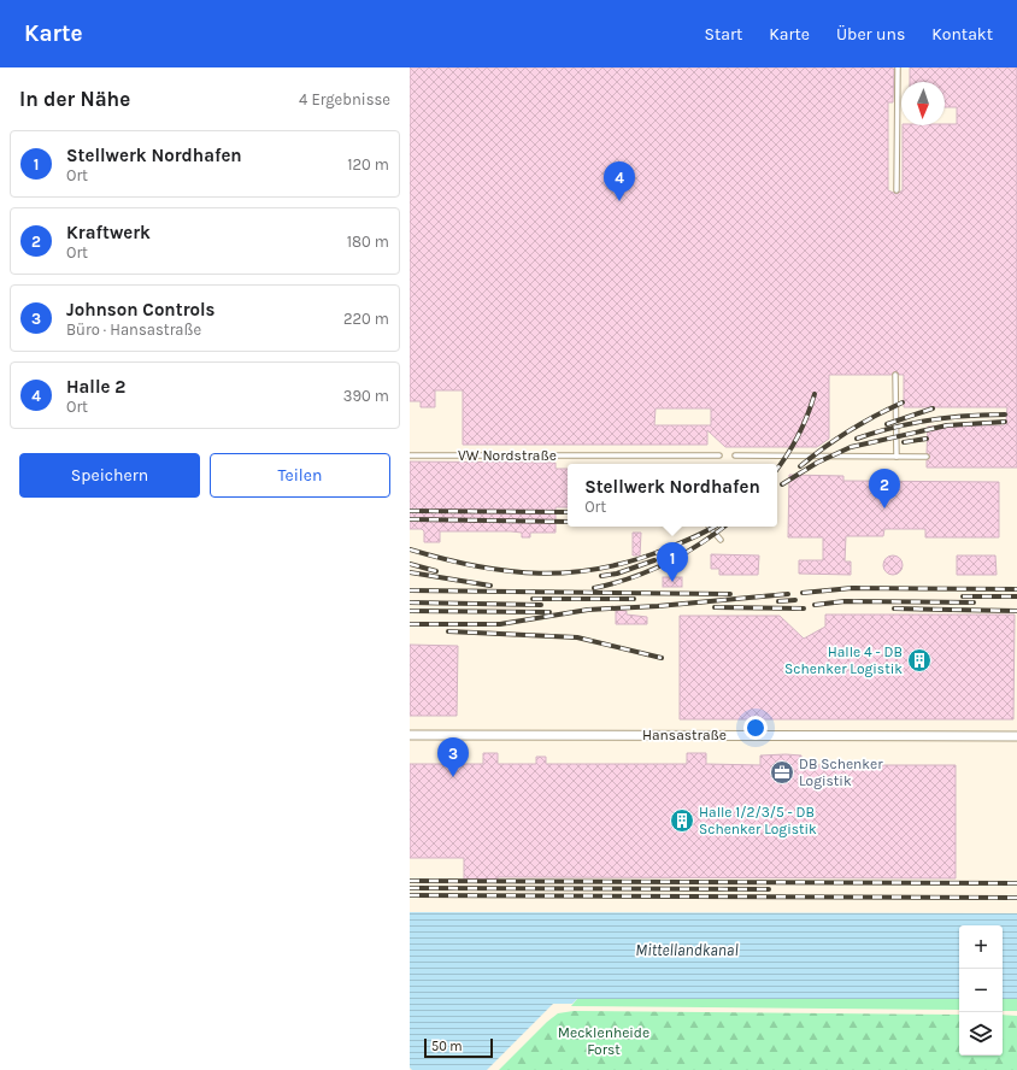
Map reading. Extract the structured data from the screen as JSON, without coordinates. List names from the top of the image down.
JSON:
{
  "streets": {
    "street": ["Hansastraße"],
    "lane": ["VW Nordstraße"]
  },
  "water": ["Mittellandkanal"],
  "parks": ["Mecklenheide Forst"],
  "places": {
    "building": ["Halle 4 - DB Schenker Logistik", "Halle 1/2/3/5 - DB Schenker Logistik"],
    "office": ["DB Schenker Logistik"]
  },
  "scale_bar": "50 m",
  "north": "bottom",
  "page": {
    "header": "Karte",
    "nav": [
      "Start",
      "Karte",
      "Über uns",
      "Kontakt"
    ],
    "heading": ["In der Nähe", "4 Ergebnisse"],
    "list": [
      {
        "mark": "1",
        "name": "Stellwerk Nordhafen",
        "note": "Ort",
        "value": "120 m"
      },
      {
        "mark": "2",
        "name": "Kraftwerk",
        "note": "Ort",
        "value": "180 m"
      },
      {
        "mark": "3",
        "name": "Johnson Controls",
        "note": "Büro · Hansastraße",
        "value": "220 m"
      },
      {
        "mark": "4",
        "name": "Halle 2",
        "note": "Ort",
        "value": "390 m"
      }
    ],
    "pins": [
      "4",
      "2",
      "1",
      "3"
    ],
    "buttons": ["Speichern", "Teilen"],
    "popup": ["Stellwerk Nordhafen", "Ort"],
    "map_buttons": ["+", "−"],
    "scale": "50 m"
  }
}
